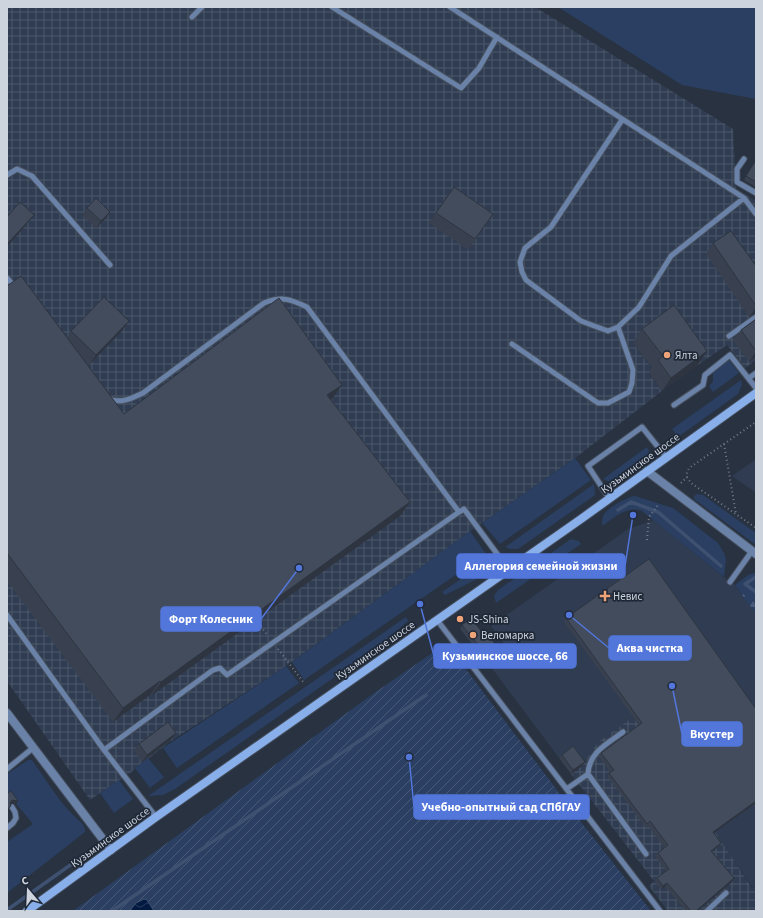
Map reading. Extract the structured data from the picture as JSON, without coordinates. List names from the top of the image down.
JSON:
{
  "streets": {
    "main road": ["Кузьминское шоссе"]
  },
  "places": {
    "other": [
      "Ялта",
      "Аллегория семейной жизни",
      "Форт Колесник",
      "Кузьминское шоссе, 66",
      "Аква чистка",
      "JS-Shina",
      "Веломарка",
      "Вкустер",
      "Учебно-опытный сад СПбГАУ"
    ],
    "health": ["Невис"]
  },
  "north": "top"
}
